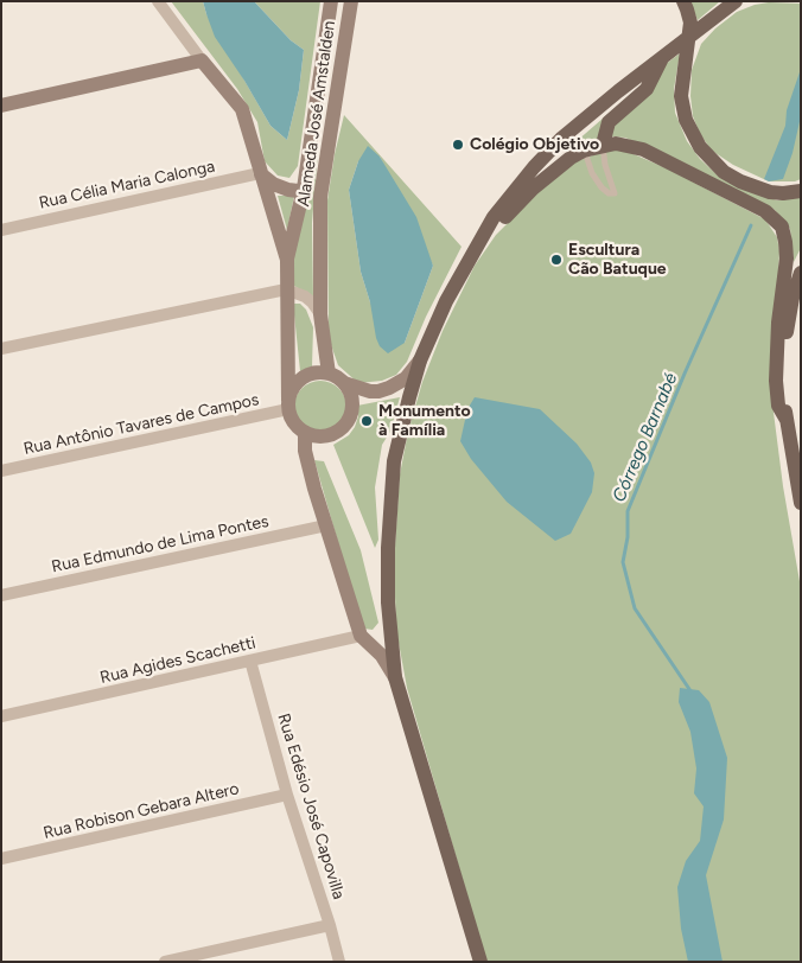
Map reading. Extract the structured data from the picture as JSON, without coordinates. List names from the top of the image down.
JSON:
{
  "streets": {
    "street": [
      "Alameda José Amstalden",
      "Rua Célia Maria Calonga",
      "Rua Antônio Tavares de Campos",
      "Rua Edmundo de Lima Pontes",
      "Rua Agides Scachetti",
      "Rua Edésio José Capovilla",
      "Rua Robison Gebara Altero"
    ]
  },
  "crossings": [
    ["Alameda José Amstalden", "Rua Antônio Tavares de Campos"],
    ["Rua Agides Scachetti", "Rua Edésio José Capovilla"],
    ["Rua Edésio José Capovilla", "Rua Robison Gebara Altero"]
  ],
  "water": ["Córrego Barnabé"],
  "places": ["Colégio Objetivo", "Escultura Cão Batuque", "Monumento à Família"]
}
